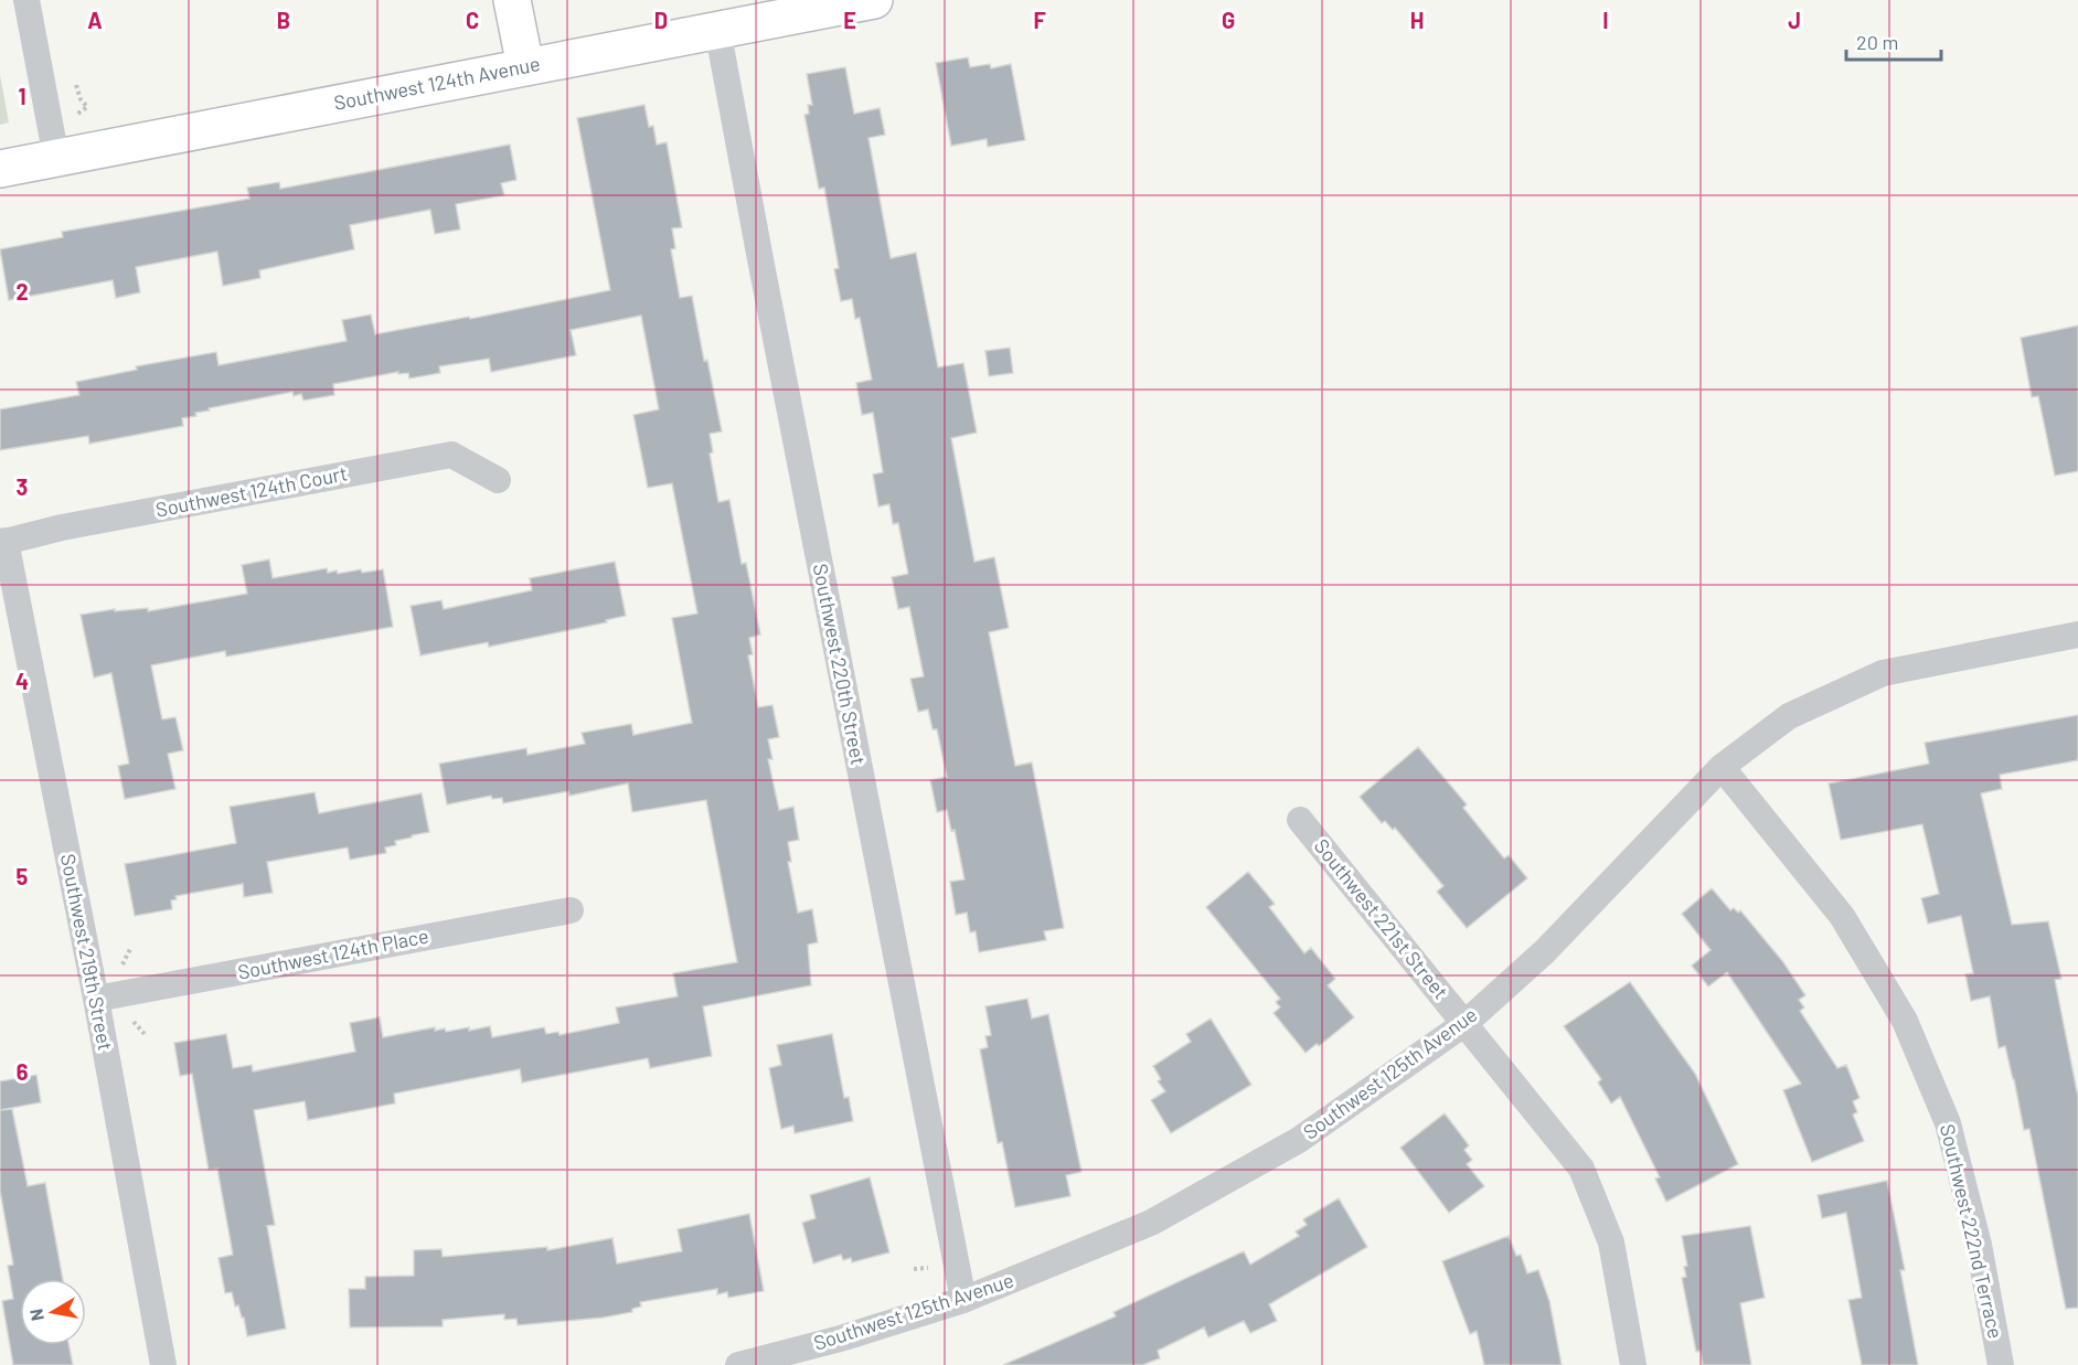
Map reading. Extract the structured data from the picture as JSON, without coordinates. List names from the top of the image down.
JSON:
{
  "streets": {
    "street": [
      "Southwest 124th Avenue",
      "Southwest 124th Court",
      "Southwest 220th Street",
      "Southwest 221st Street",
      "Southwest 219th Street",
      "Southwest 124th Place",
      "Southwest 125th Avenue",
      "Southwest 222nd Terrace"
    ]
  },
  "crossings": [
    ["Southwest 124th Avenue", "Southwest 220th Street"],
    ["Southwest 124th Court", "Southwest 219th Street"],
    ["Southwest 220th Street", "Southwest 125th Avenue"],
    ["Southwest 221st Street", "Southwest 125th Avenue"],
    ["Southwest 219th Street", "Southwest 124th Place"],
    ["Southwest 125th Avenue", "Southwest 222nd Terrace"]
  ],
  "scale_bar": "20 m",
  "north": "left",
  "grid": {
    "columns": [
      "A",
      "B",
      "C",
      "D",
      "E",
      "F",
      "G",
      "H",
      "I",
      "J"
    ],
    "rows": [
      "1",
      "2",
      "3",
      "4",
      "5",
      "6"
    ]
  }
}
